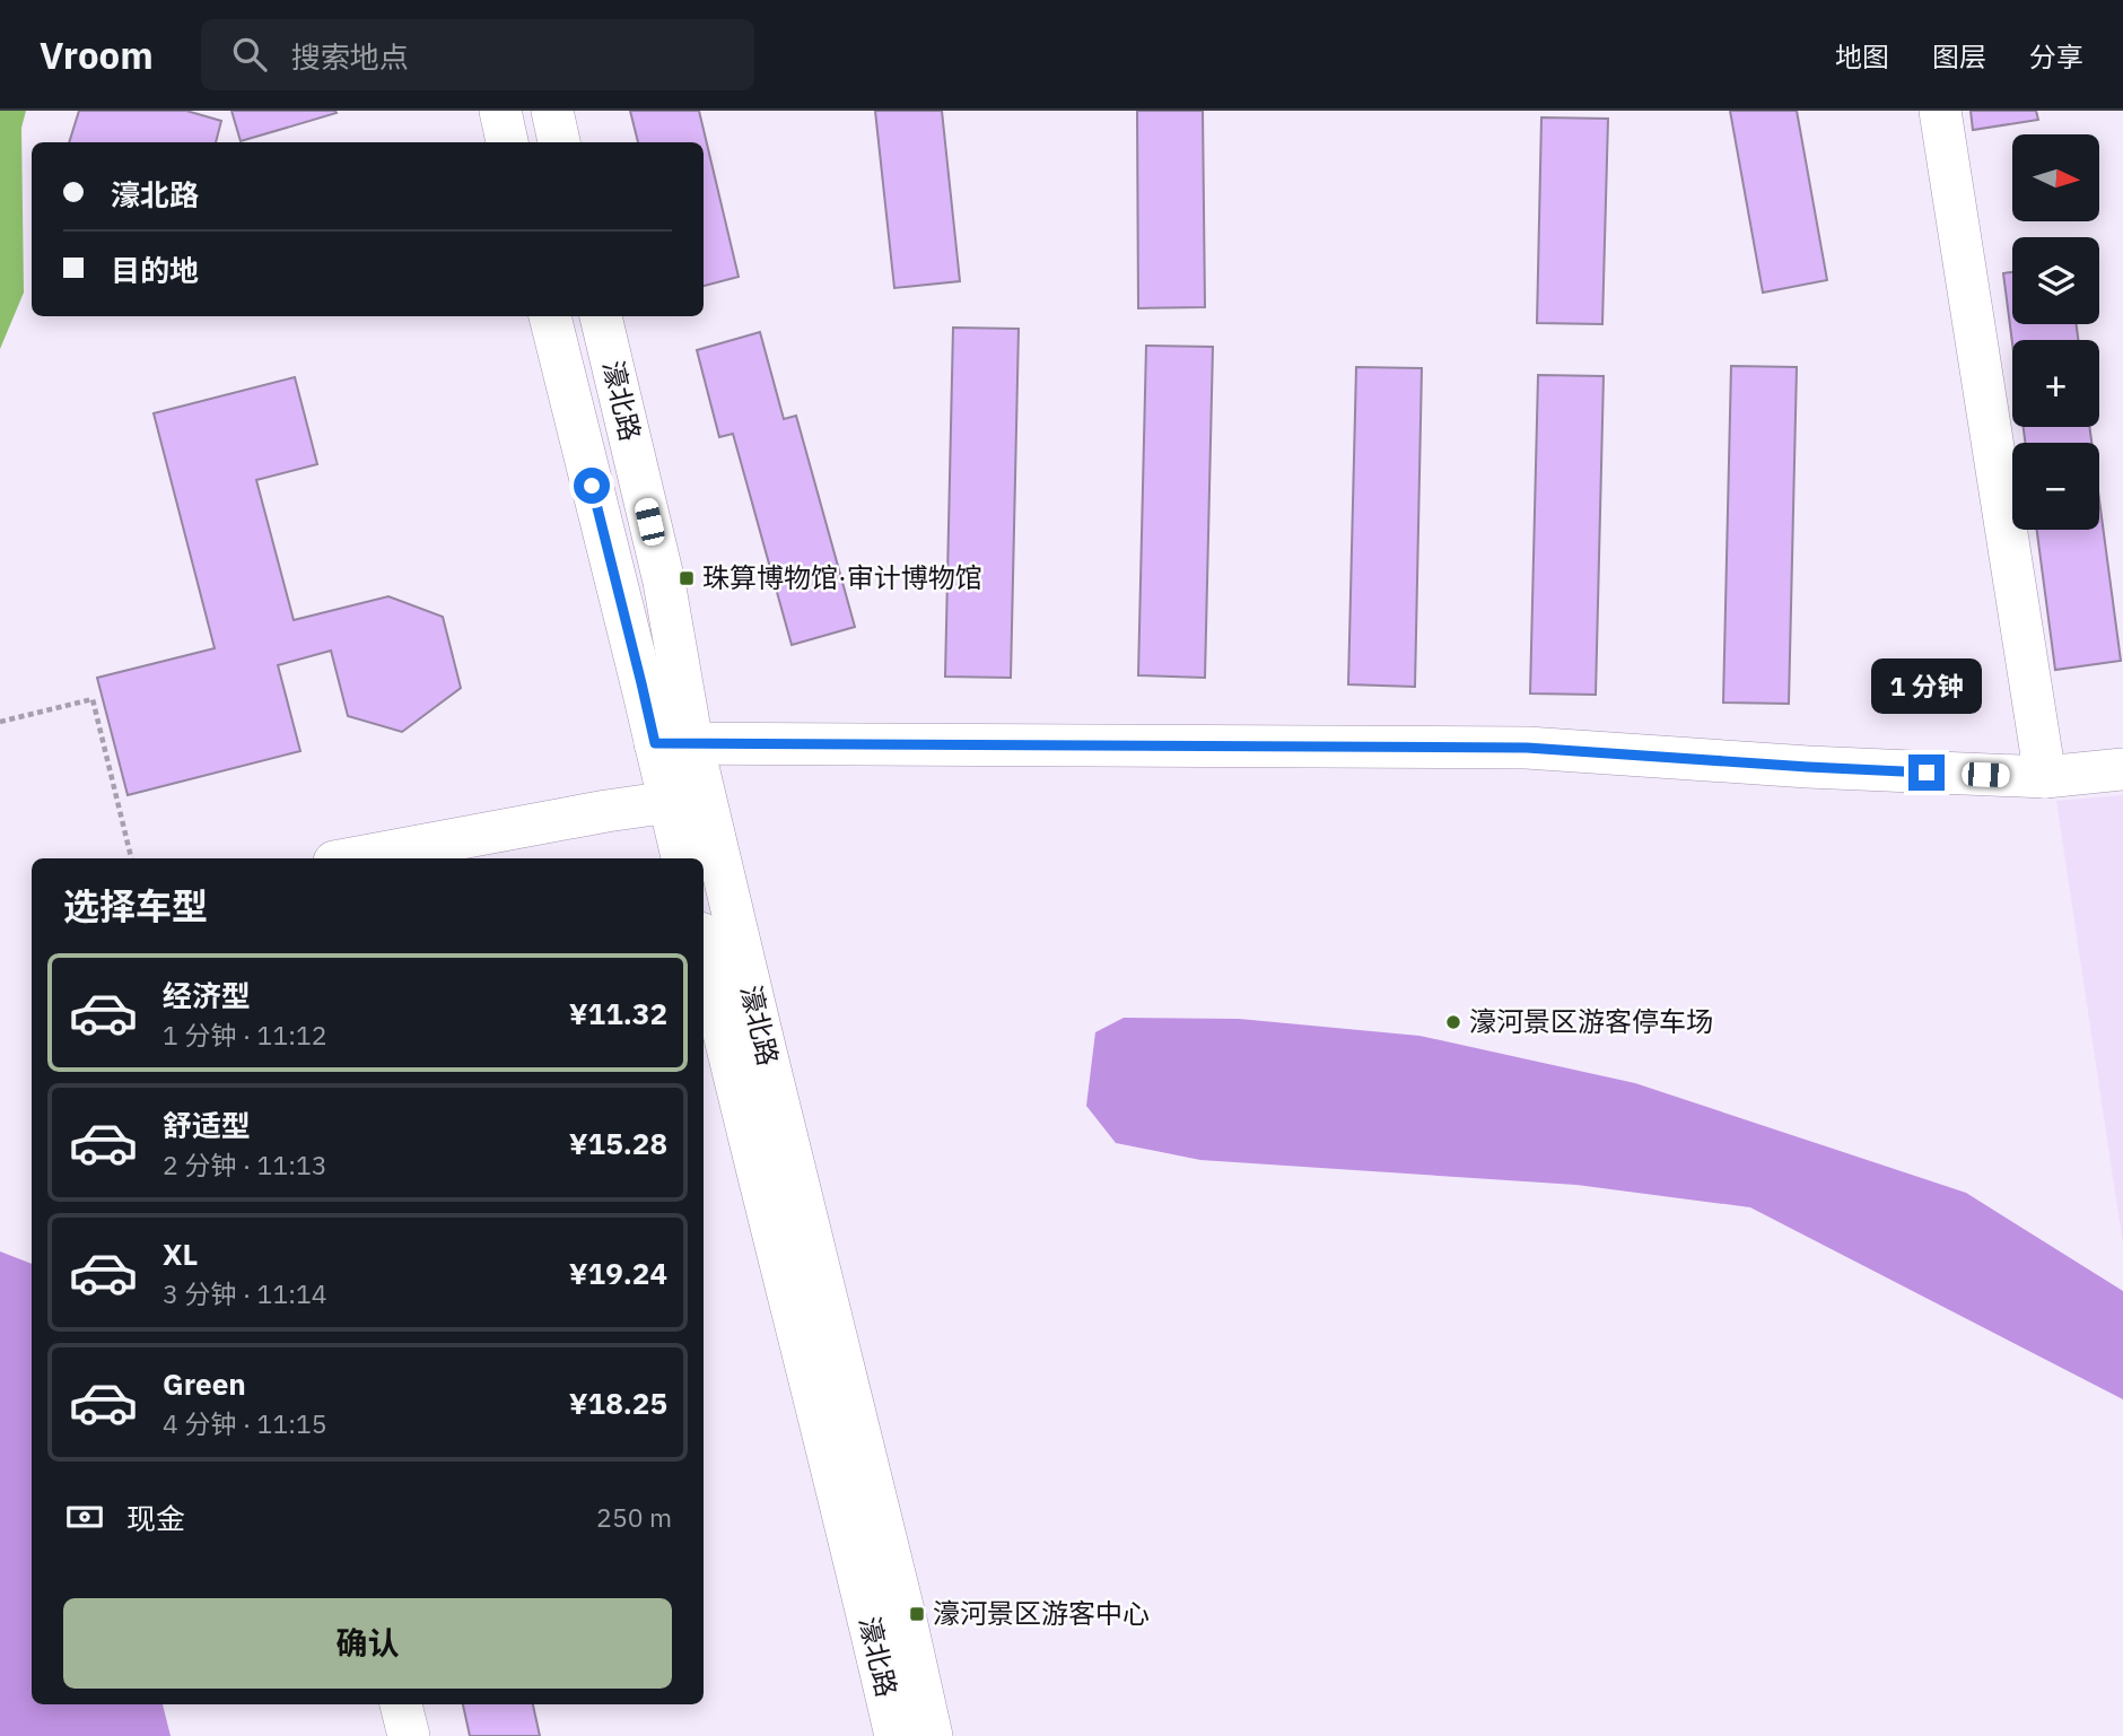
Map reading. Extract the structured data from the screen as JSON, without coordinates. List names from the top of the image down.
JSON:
{
  "streets": {
    "street": ["濠北路"]
  },
  "places": {
    "transit": ["珠算博物馆·审计博物馆", "濠河景区游客中心"],
    "other": ["濠河景区游客停车场"]
  },
  "north": "right",
  "page": {
    "header": "Vroom",
    "search": "搜索地点",
    "nav": ["地图", "图层", "分享"],
    "map_buttons": ["+", "−"],
    "banner": ["濠北路", "目的地"],
    "bubble": "1 分钟",
    "heading": "选择车型",
    "list": [
      {
        "name": "经济型",
        "note": "1 分钟 · 11:12",
        "value": "¥11.32"
      },
      {
        "name": "舒适型",
        "note": "2 分钟 · 11:13",
        "value": "¥15.28"
      },
      {
        "name": "XL",
        "note": "3 分钟 · 11:14",
        "value": "¥19.24"
      },
      {
        "name": "Green",
        "note": "4 分钟 · 11:15",
        "value": "¥18.25"
      }
    ],
    "pay": ["现金", "250 m"],
    "buttons": "确认"
  }
}
